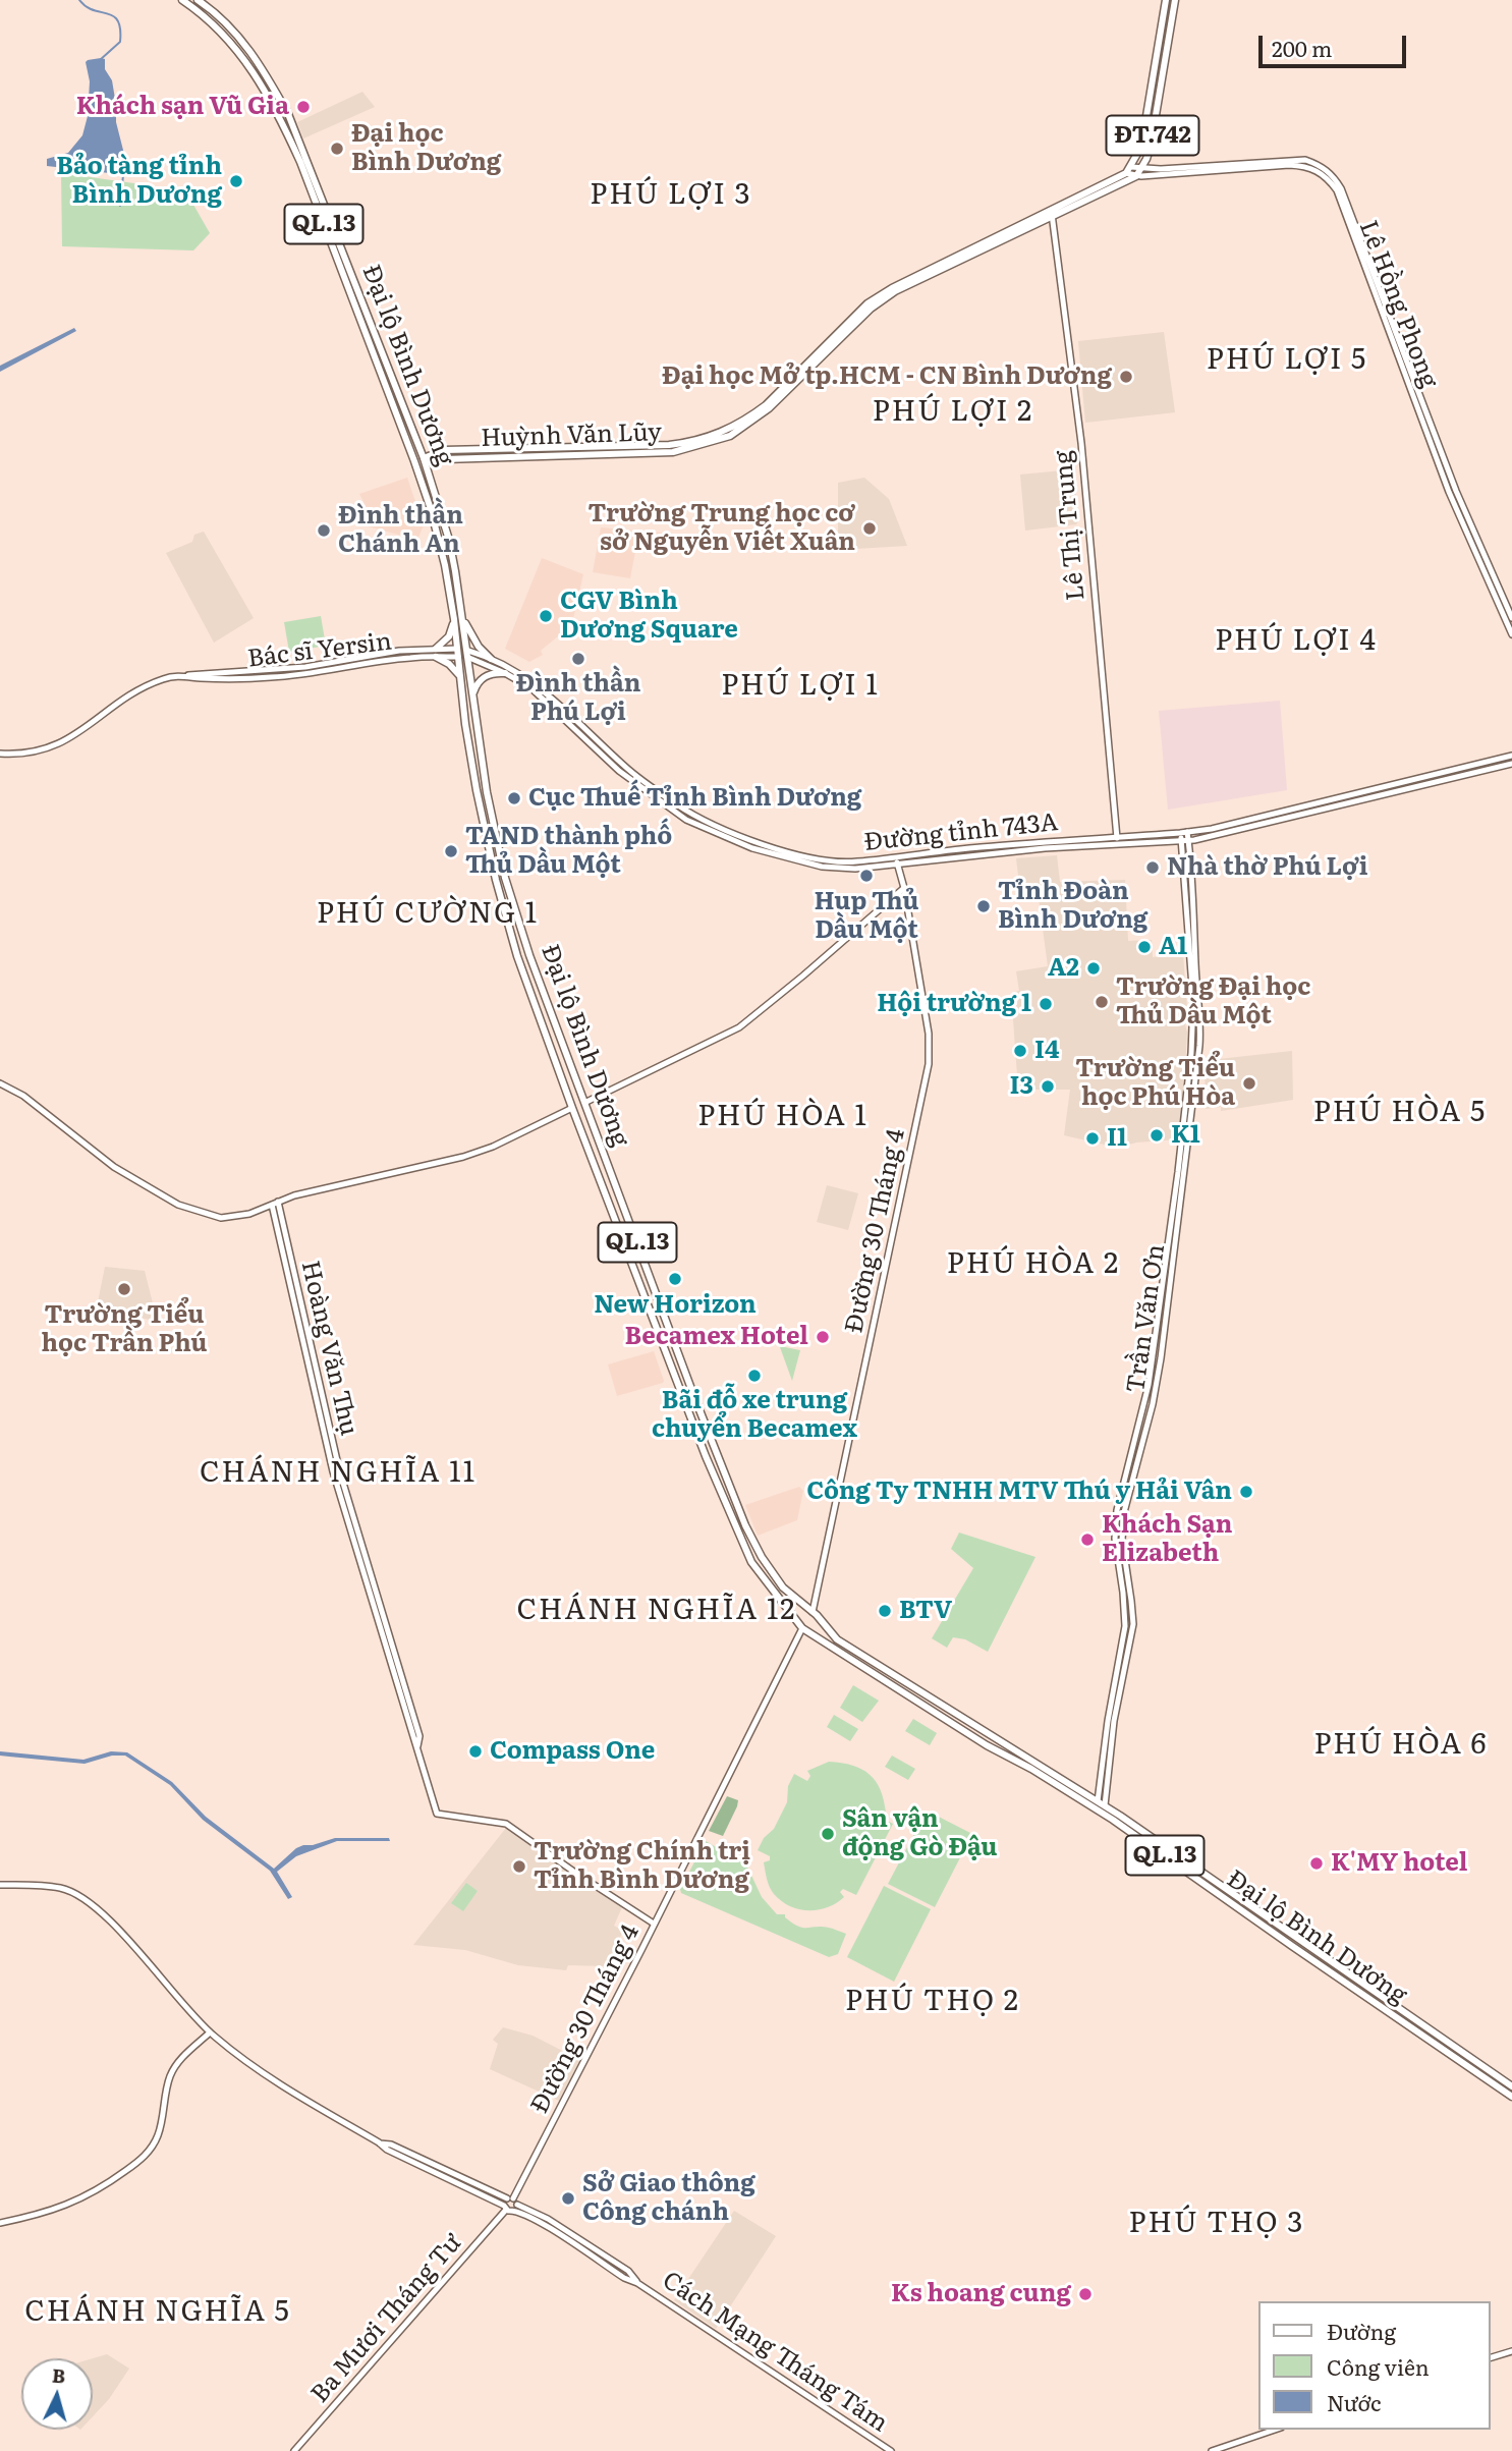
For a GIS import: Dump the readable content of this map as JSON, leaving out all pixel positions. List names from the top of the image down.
{
  "streets": {
    "main road": [
      "ĐT.742",
      "QL.13",
      "Đại lộ Bình Dương",
      "Huỳnh Văn Lũy"
    ],
    "street": [
      "Lê Hồng Phong",
      "Lê Thị Trung",
      "Bác sĩ Yersin",
      "Đường tỉnh 743A",
      "Đường 30 Tháng 4",
      "Trần Văn Ơn",
      "Hoàng Văn Thụ",
      "Ba Mươi Tháng Tư",
      "Cách Mạng Tháng Tám"
    ]
  },
  "crossings": [
    ["ĐT.742", "Lê Hồng Phong"],
    ["ĐT.742", "Huỳnh Văn Lũy"],
    ["ĐT.742", "Lê Thị Trung"],
    ["QL.13", "Đại lộ Bình Dương"],
    ["QL.13", "Đường 30 Tháng 4"],
    ["Lê Hồng Phong", "Huỳnh Văn Lũy"],
    ["Đại lộ Bình Dương", "Huỳnh Văn Lũy"],
    ["Đại lộ Bình Dương", "Bác sĩ Yersin"],
    ["Đại lộ Bình Dương", "Đường tỉnh 743A"],
    ["Đại lộ Bình Dương", "Đường 30 Tháng 4"],
    ["Đại lộ Bình Dương", "Trần Văn Ơn"],
    ["Huỳnh Văn Lũy", "Lê Thị Trung"],
    ["Lê Thị Trung", "Đường tỉnh 743A"],
    ["Đường tỉnh 743A", "Đường 30 Tháng 4"],
    ["Đường tỉnh 743A", "Trần Văn Ơn"],
    ["Đường 30 Tháng 4", "Hoàng Văn Thụ"],
    ["Đường 30 Tháng 4", "Ba Mươi Tháng Tư"]
  ],
  "districts": [
    "PHÚ LỢI 3",
    "PHÚ LỢI 5",
    "PHÚ LỢI 2",
    "PHÚ LỢI 4",
    "PHÚ LỢI 1",
    "PHÚ CƯỜNG 1",
    "PHÚ HÒA 5",
    "PHÚ HÒA 1",
    "PHÚ HÒA 2",
    "CHÁNH NGHĨA 11",
    "CHÁNH NGHĨA 12",
    "PHÚ HÒA 6",
    "PHÚ THỌ 2",
    "PHÚ THỌ 3",
    "CHÁNH NGHĨA 5"
  ],
  "places": [
    "Khách sạn Vũ Gia",
    "Đại học Bình Dương",
    "Bảo tàng tỉnh Bình Dương",
    "Đại học Mở tp.HCM - CN Bình Dương",
    "Trường Trung học cơ sở Nguyễn Viết Xuân",
    "Đình thần Chánh An",
    "CGV Bình Dương Square",
    "Đình thần Phú Lợi",
    "Cục Thuế Tỉnh Bình Dương",
    "TAND thành phố Thủ Dầu Một",
    "Nhà thờ Phú Lợi",
    "Hup Thủ Dầu Một",
    "Tỉnh Đoàn Bình Dương",
    "A1",
    "A2",
    "Trường Đại học Thủ Dầu Một",
    "Hội trường 1",
    "I4",
    "Trường Tiểu học Phú Hòa",
    "I3",
    "K1",
    "I1",
    "New Horizon",
    "Trường Tiểu học Trần Phú",
    "Becamex Hotel",
    "Bãi đỗ xe trung chuyển Becamex",
    "Công Ty TNHH MTV Thú y Hải Vân",
    "Khách Sạn Elizabeth",
    "BTV",
    "Compass One",
    "Sân vận động Gò Đậu",
    "K'MY hotel",
    "Trường Chính trị Tỉnh Bình Dương",
    "Sở Giao thông Công chánh",
    "Ks hoang cung"
  ],
  "legend": ["Đường", "Công viên", "Nước"],
  "scale_bar": "200 m",
  "north": "top"
}
